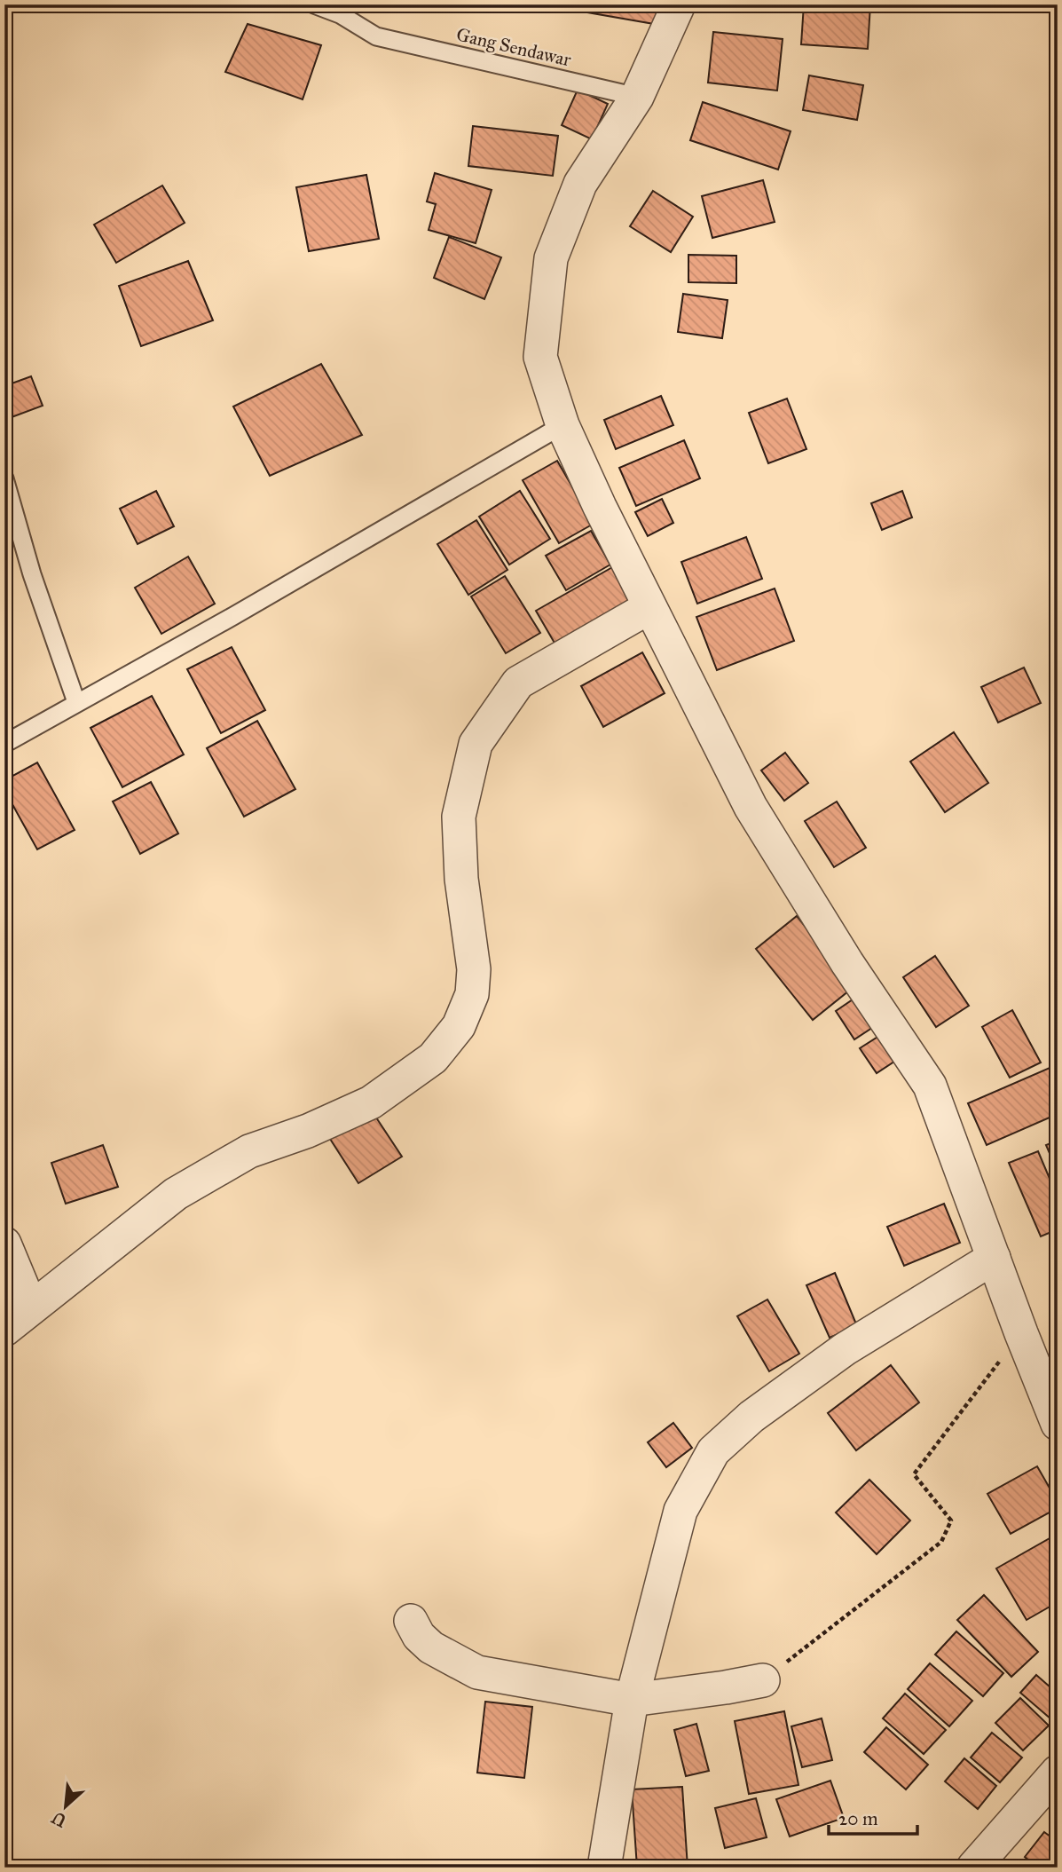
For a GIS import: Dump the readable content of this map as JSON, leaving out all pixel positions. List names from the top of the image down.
{
  "streets": {
    "lane": ["Gang Sendawar"]
  },
  "scale_bar": "20 m",
  "north": "bottom left"
}
